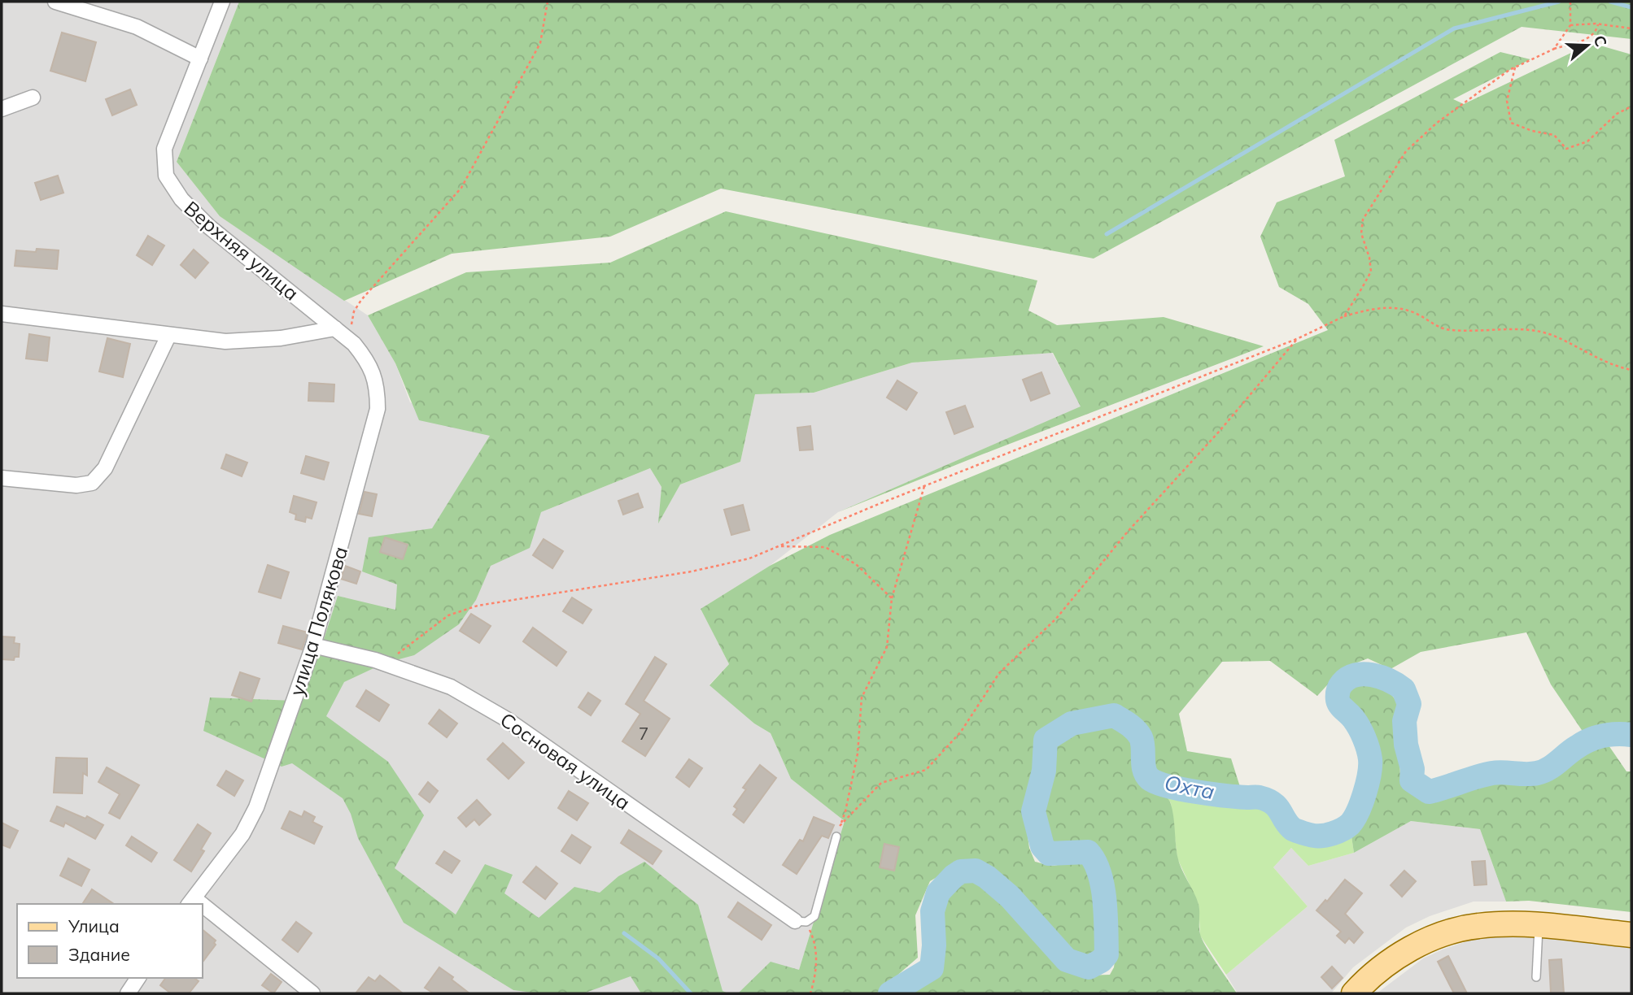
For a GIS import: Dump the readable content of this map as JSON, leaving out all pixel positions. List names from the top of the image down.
{
  "streets": {
    "street": ["Верхняя улица", "улица Полякова", "Сосновая улица"]
  },
  "crossings": [
    ["Верхняя улица", "улица Полякова"],
    ["улица Полякова", "Сосновая улица"]
  ],
  "water": ["Охта"],
  "house_numbers": ["7"],
  "legend": ["Улица", "Здание"],
  "north": "right"
}
